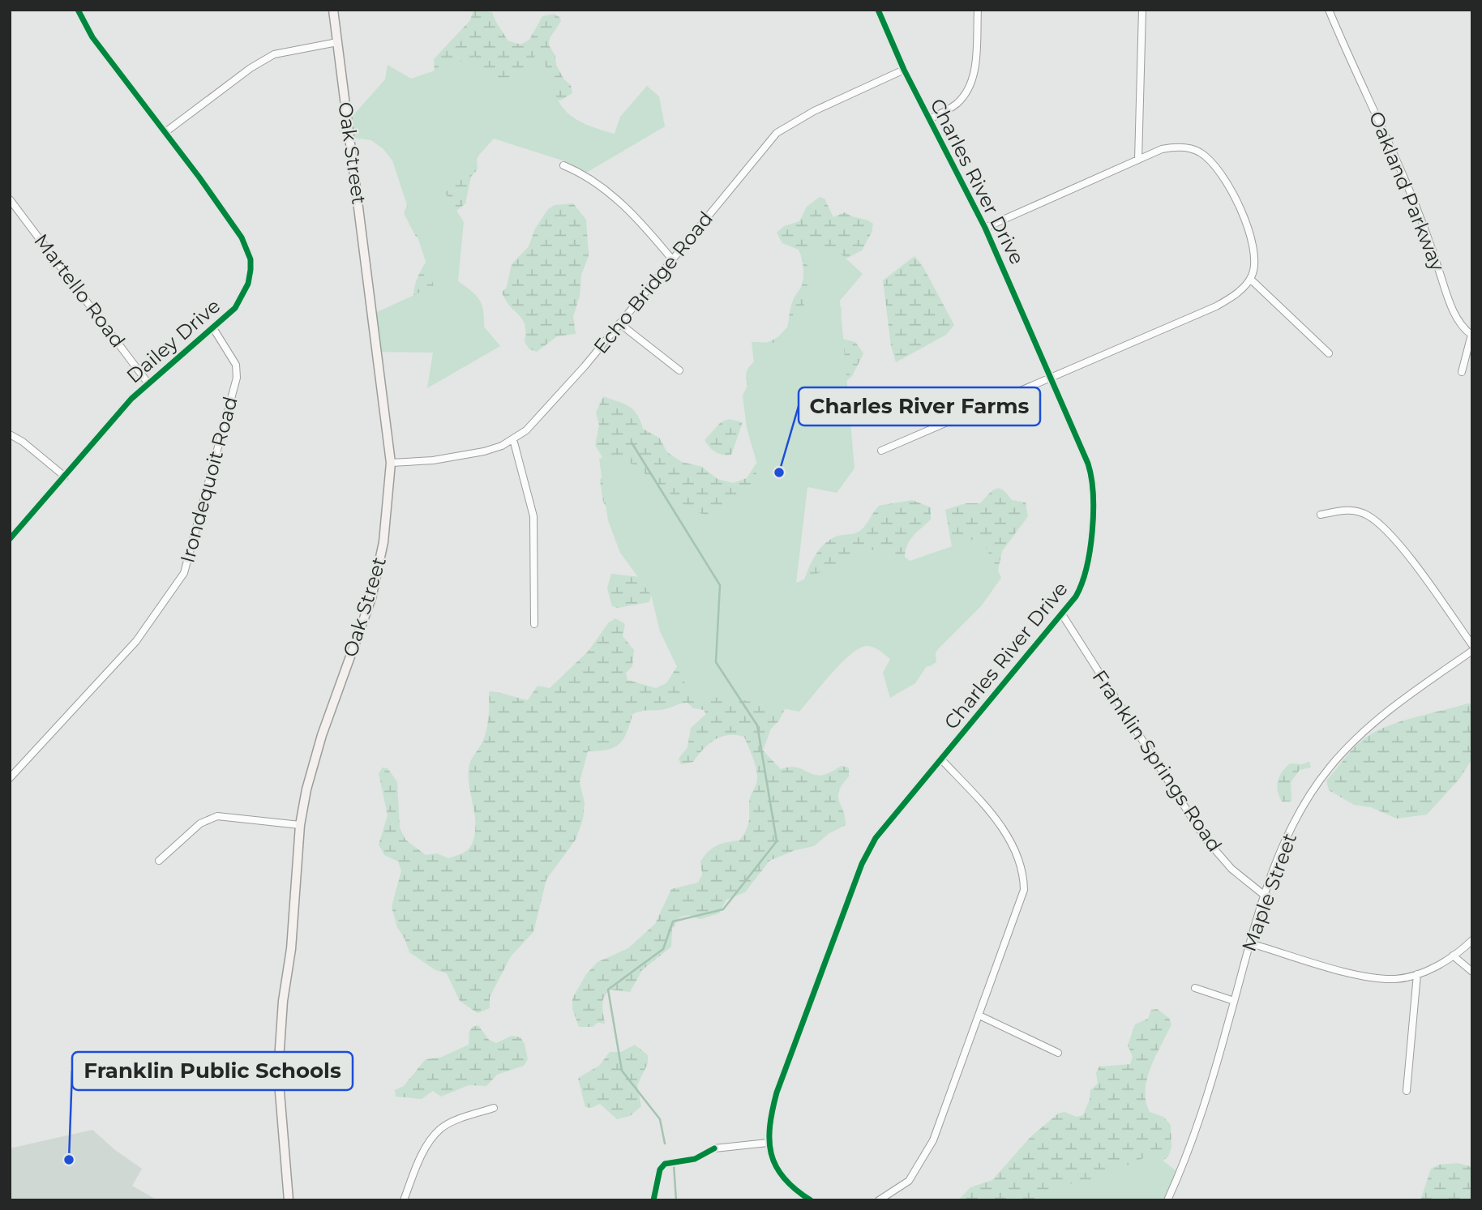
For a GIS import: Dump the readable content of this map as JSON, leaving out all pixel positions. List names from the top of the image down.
{
  "streets": {
    "main road": ["Oak Street"],
    "street": [
      "Charles River Drive",
      "Oakland Parkway",
      "Echo Bridge Road",
      "Martello Road",
      "Dailey Drive",
      "Irondequoit Road",
      "Franklin Springs Road",
      "Maple Street"
    ]
  },
  "crossings": [
    ["Oak Street", "Echo Bridge Road"],
    ["Charles River Drive", "Echo Bridge Road"],
    ["Charles River Drive", "Franklin Springs Road"],
    ["Martello Road", "Dailey Drive"],
    ["Dailey Drive", "Irondequoit Road"],
    ["Franklin Springs Road", "Maple Street"]
  ],
  "places": ["Charles River Farms", "Franklin Public Schools"]
}
